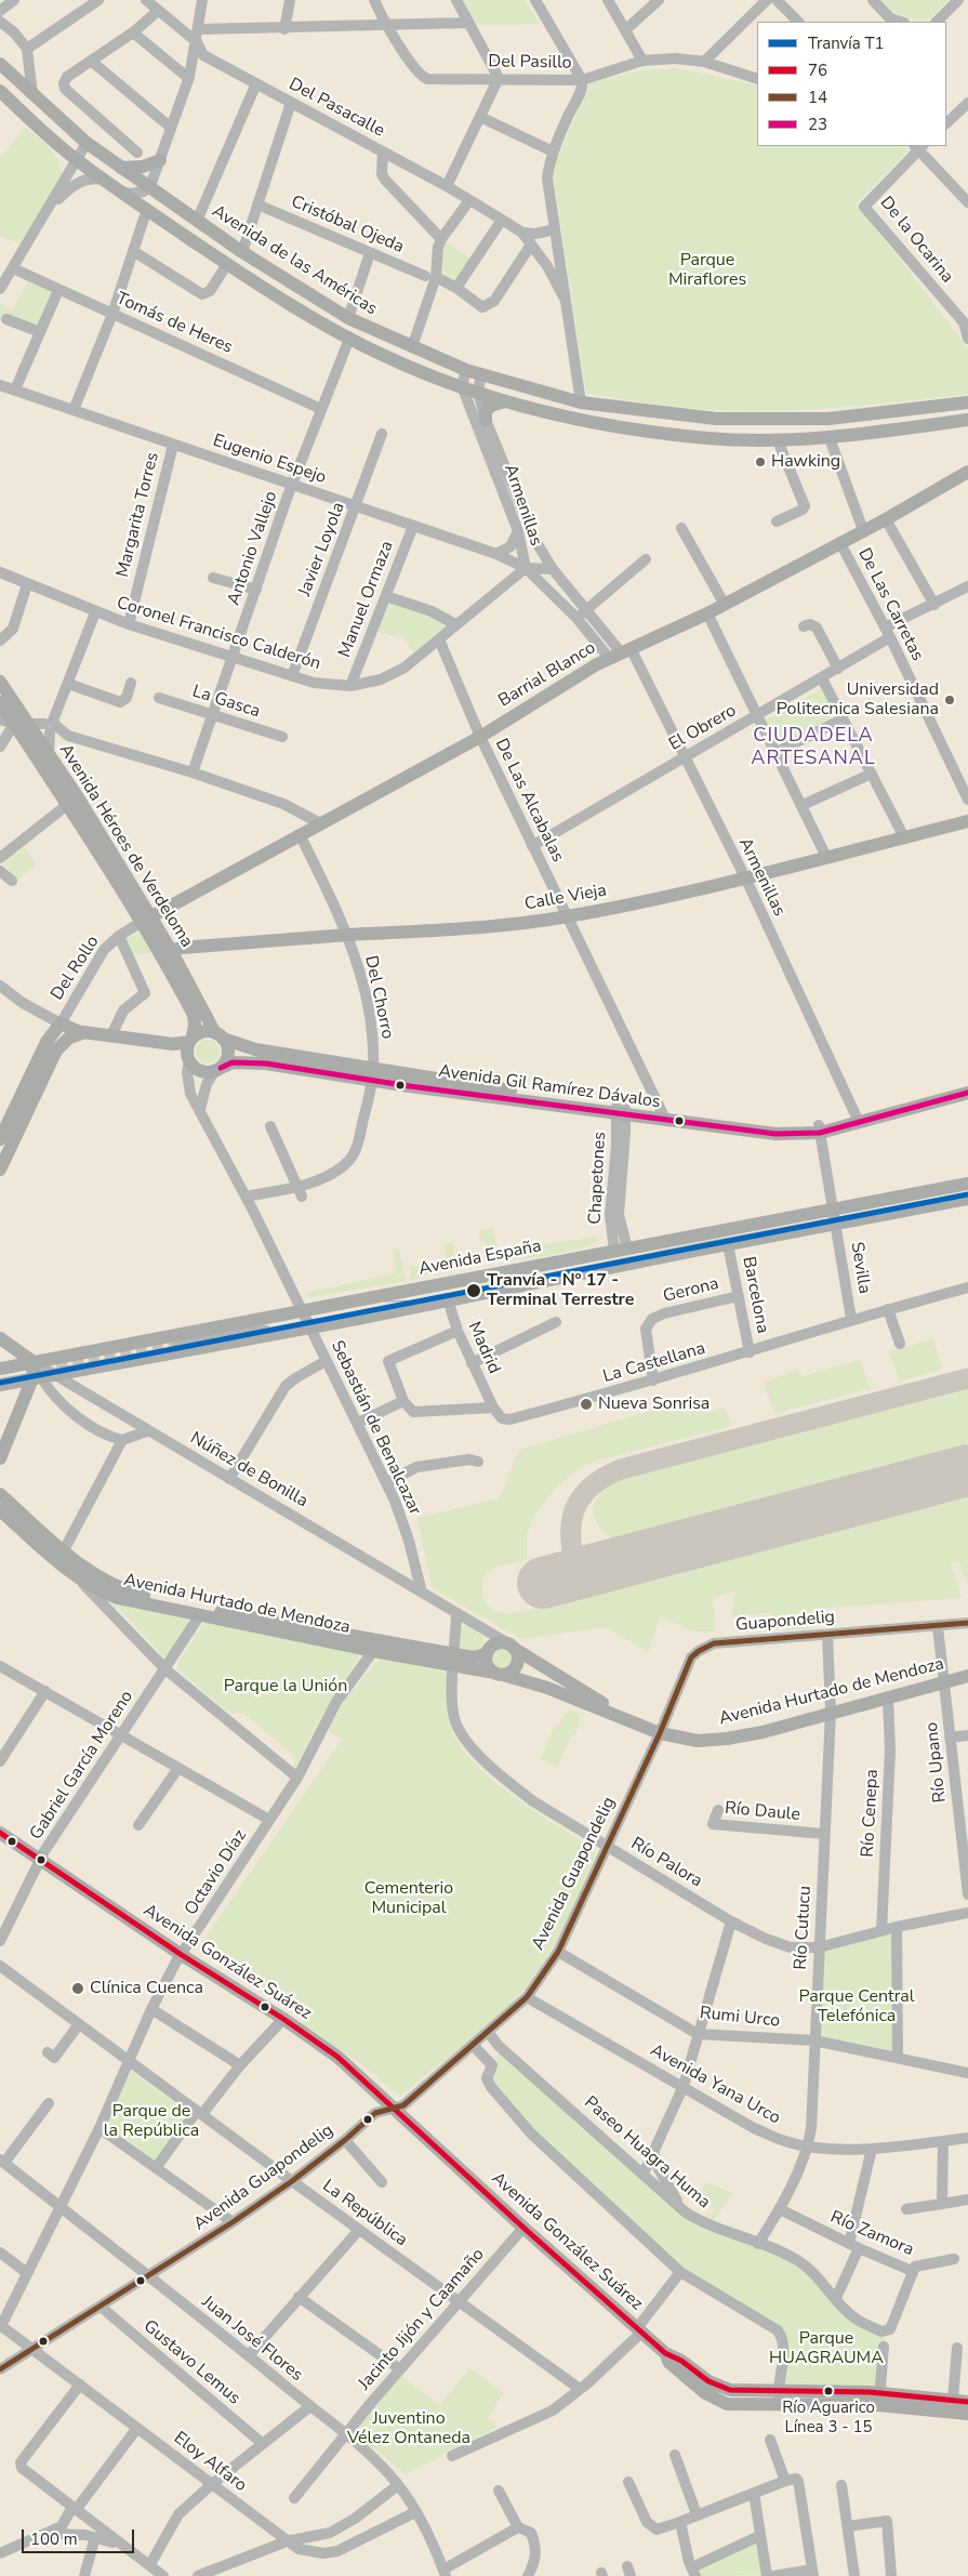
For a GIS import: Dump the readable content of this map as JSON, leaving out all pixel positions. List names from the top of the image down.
{
  "streets": {
    "main road": [
      "Avenida de las Américas",
      "Barrial Blanco",
      "Avenida Héroes de Verdeloma",
      "Calle Vieja",
      "Avenida Gil Ramírez Dávalos",
      "Avenida España",
      "Núñez de Bonilla",
      "Avenida Hurtado de Mendoza",
      "Avenida González Suárez"
    ],
    "street": [
      "Del Pasillo",
      "Del Pasacalle",
      "Cristóbal Ojeda",
      "De la Ocarina",
      "Tomás de Heres",
      "Eugenio Espejo",
      "Armenillas",
      "Margarita Torres",
      "Antonio Vallejo",
      "Javier Loyola",
      "Manuel Ormaza",
      "De Las Carretas",
      "Coronel Francisco Calderón",
      "La Gasca",
      "El Obrero",
      "De Las Alcabalas",
      "Del Rollo",
      "Del Chorro",
      "Chapetones",
      "Sevilla",
      "Gerona",
      "Barcelona",
      "Madrid",
      "La Castellana",
      "Sebastián de Benalcazar",
      "Guapondelig",
      "Río Upano",
      "Gabriel García Moreno",
      "Río Daule",
      "Río Cenepa",
      "Río Palora",
      "Octavio Díaz",
      "Avenida Guapondelig",
      "Río Cutucu",
      "Rumi Urco",
      "Avenida Yana Urco",
      "Paseo Huagra Huma",
      "La República",
      "Río Zamora",
      "Jacinto Jijón y Caamaño",
      "Juan José Flores",
      "Gustavo Lemus",
      "Eloy Alfaro"
    ]
  },
  "crossings": [
    ["Del Pasillo", "Del Pasacalle"],
    ["Del Pasacalle", "Cristóbal Ojeda"],
    ["Del Pasacalle", "Avenida de las Américas"],
    ["Avenida de las Américas", "Armenillas"],
    ["Avenida de las Américas", "Antonio Vallejo"],
    ["Tomás de Heres", "Antonio Vallejo"],
    ["Eugenio Espejo", "Armenillas"],
    ["Eugenio Espejo", "Margarita Torres"],
    ["Eugenio Espejo", "Antonio Vallejo"],
    ["Eugenio Espejo", "Javier Loyola"],
    ["Eugenio Espejo", "Manuel Ormaza"],
    ["Eugenio Espejo", "Coronel Francisco Calderón"],
    ["Armenillas", "Coronel Francisco Calderón"],
    ["Armenillas", "Barrial Blanco"],
    ["Armenillas", "El Obrero"],
    ["Armenillas", "Calle Vieja"],
    ["Armenillas", "Avenida Gil Ramírez Dávalos"],
    ["Margarita Torres", "Coronel Francisco Calderón"],
    ["Antonio Vallejo", "Coronel Francisco Calderón"],
    ["Antonio Vallejo", "La Gasca"],
    ["Javier Loyola", "Coronel Francisco Calderón"],
    ["Manuel Ormaza", "Coronel Francisco Calderón"],
    ["De Las Carretas", "Barrial Blanco"],
    ["De Las Carretas", "El Obrero"],
    ["Coronel Francisco Calderón", "De Las Alcabalas"],
    ["Barrial Blanco", "De Las Alcabalas"],
    ["Barrial Blanco", "Avenida Héroes de Verdeloma"],
    ["Barrial Blanco", "Del Rollo"],
    ["Barrial Blanco", "Del Chorro"],
    ["El Obrero", "De Las Alcabalas"],
    ["De Las Alcabalas", "Calle Vieja"],
    ["De Las Alcabalas", "Avenida Gil Ramírez Dávalos"],
    ["Avenida Héroes de Verdeloma", "Calle Vieja"],
    ["Avenida Héroes de Verdeloma", "Del Rollo"],
    ["Avenida Héroes de Verdeloma", "Avenida Gil Ramírez Dávalos"],
    ["Avenida Héroes de Verdeloma", "Sebastián de Benalcazar"],
    ["Calle Vieja", "Del Chorro"],
    ["Del Rollo", "Avenida Gil Ramírez Dávalos"],
    ["Del Chorro", "Avenida Gil Ramírez Dávalos"],
    ["Del Chorro", "Sebastián de Benalcazar"],
    ["Avenida Gil Ramírez Dávalos", "Chapetones"],
    ["Avenida Gil Ramírez Dávalos", "Sevilla"],
    ["Avenida Gil Ramírez Dávalos", "Sebastián de Benalcazar"],
    ["Chapetones", "Avenida España"],
    ["Avenida España", "Sevilla"],
    ["Avenida España", "Barcelona"],
    ["Avenida España", "Madrid"],
    ["Avenida España", "Sebastián de Benalcazar"],
    ["Avenida España", "Núñez de Bonilla"],
    ["Sevilla", "La Castellana"],
    ["Gerona", "Barcelona"],
    ["Gerona", "La Castellana"],
    ["Barcelona", "La Castellana"],
    ["Madrid", "La Castellana"],
    ["Sebastián de Benalcazar", "Núñez de Bonilla"],
    ["Núñez de Bonilla", "Avenida Hurtado de Mendoza"],
    ["Núñez de Bonilla", "Río Palora"],
    ["Avenida Hurtado de Mendoza", "Guapondelig"],
    ["Avenida Hurtado de Mendoza", "Río Upano"],
    ["Avenida Hurtado de Mendoza", "Gabriel García Moreno"],
    ["Avenida Hurtado de Mendoza", "Río Cenepa"],
    ["Avenida Hurtado de Mendoza", "Río Palora"],
    ["Avenida Hurtado de Mendoza", "Octavio Díaz"],
    ["Avenida Hurtado de Mendoza", "Avenida Guapondelig"],
    ["Avenida Hurtado de Mendoza", "Río Cutucu"],
    ["Guapondelig", "Río Upano"],
    ["Guapondelig", "Avenida Guapondelig"],
    ["Guapondelig", "Río Cutucu"],
    ["Gabriel García Moreno", "Avenida González Suárez"],
    ["Río Daule", "Río Cutucu"],
    ["Río Cenepa", "Río Palora"],
    ["Río Palora", "Avenida Guapondelig"],
    ["Río Palora", "Río Cutucu"],
    ["Octavio Díaz", "Avenida González Suárez"],
    ["Octavio Díaz", "La República"],
    ["Octavio Díaz", "Juan José Flores"],
    ["Octavio Díaz", "Eloy Alfaro"],
    ["Avenida Guapondelig", "Avenida González Suárez"],
    ["Avenida Guapondelig", "Rumi Urco"],
    ["Avenida Guapondelig", "Avenida Yana Urco"],
    ["Avenida Guapondelig", "Paseo Huagra Huma"],
    ["Avenida Guapondelig", "La República"],
    ["Avenida Guapondelig", "Juan José Flores"],
    ["Avenida Guapondelig", "Gustavo Lemus"],
    ["Avenida Guapondelig", "Eloy Alfaro"],
    ["Río Cutucu", "Rumi Urco"],
    ["Río Cutucu", "Avenida Yana Urco"],
    ["Río Cutucu", "Paseo Huagra Huma"],
    ["Río Cutucu", "Río Zamora"],
    ["Avenida González Suárez", "Jacinto Jijón y Caamaño"],
    ["Paseo Huagra Huma", "Río Zamora"],
    ["La República", "Jacinto Jijón y Caamaño"],
    ["Jacinto Jijón y Caamaño", "Juan José Flores"],
    ["Juan José Flores", "Eloy Alfaro"]
  ],
  "districts": ["CIUDADELA ARTESANAL"],
  "parks": [
    "Parque Miraflores",
    "Parque la Unión",
    "Cementerio Municipal",
    "Parque Central Telefónica",
    "Parque de la República",
    "Parque HUAGRAUMA",
    "Juventino Vélez Ontaneda"
  ],
  "places": [
    "Hawking",
    "Universidad Politecnica Salesiana",
    "Tranvía - Nº 17 - Terminal Terrestre",
    "Nueva Sonrisa",
    "Clínica Cuenca",
    "Río Aguarico Línea 3 - 15"
  ],
  "lines": [
    "transit line 23",
    "tram line T1",
    "transit line 14",
    "transit line 76"
  ],
  "legend": [
    "Tranvía T1",
    "76",
    "14",
    "23"
  ],
  "scale_bar": "100 m"
}
